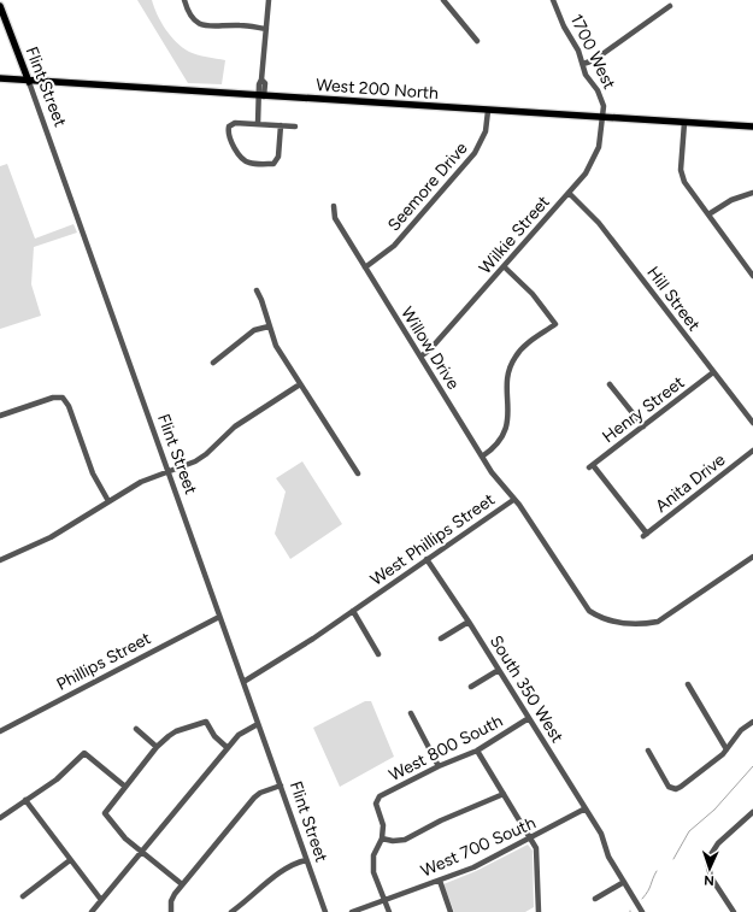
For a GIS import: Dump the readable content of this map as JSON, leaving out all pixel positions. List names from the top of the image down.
{
  "streets": {
    "main road": ["Flint Street", "West 200 North"],
    "street": [
      "1700 West",
      "Seemore Drive",
      "Wilkie Street",
      "Hill Street",
      "Willow Drive",
      "Henry Street",
      "Anita Drive",
      "West Phillips Street",
      "Phillips Street",
      "South 350 West",
      "West 800 South",
      "West 700 South"
    ]
  },
  "crossings": [
    ["1700 West", "West 200 North"],
    ["1700 West", "Wilkie Street"],
    ["Flint Street", "West 200 North"],
    ["Flint Street", "West Phillips Street"],
    ["Flint Street", "Phillips Street"],
    ["West 200 North", "Seemore Drive"],
    ["West 200 North", "Wilkie Street"],
    ["Seemore Drive", "Willow Drive"],
    ["Wilkie Street", "Hill Street"],
    ["Wilkie Street", "Willow Drive"],
    ["Hill Street", "Henry Street"],
    ["Willow Drive", "West Phillips Street"],
    ["Henry Street", "Anita Drive"],
    ["West Phillips Street", "South 350 West"],
    ["South 350 West", "West 800 South"],
    ["South 350 West", "West 700 South"]
  ],
  "north": "bottom"
}
